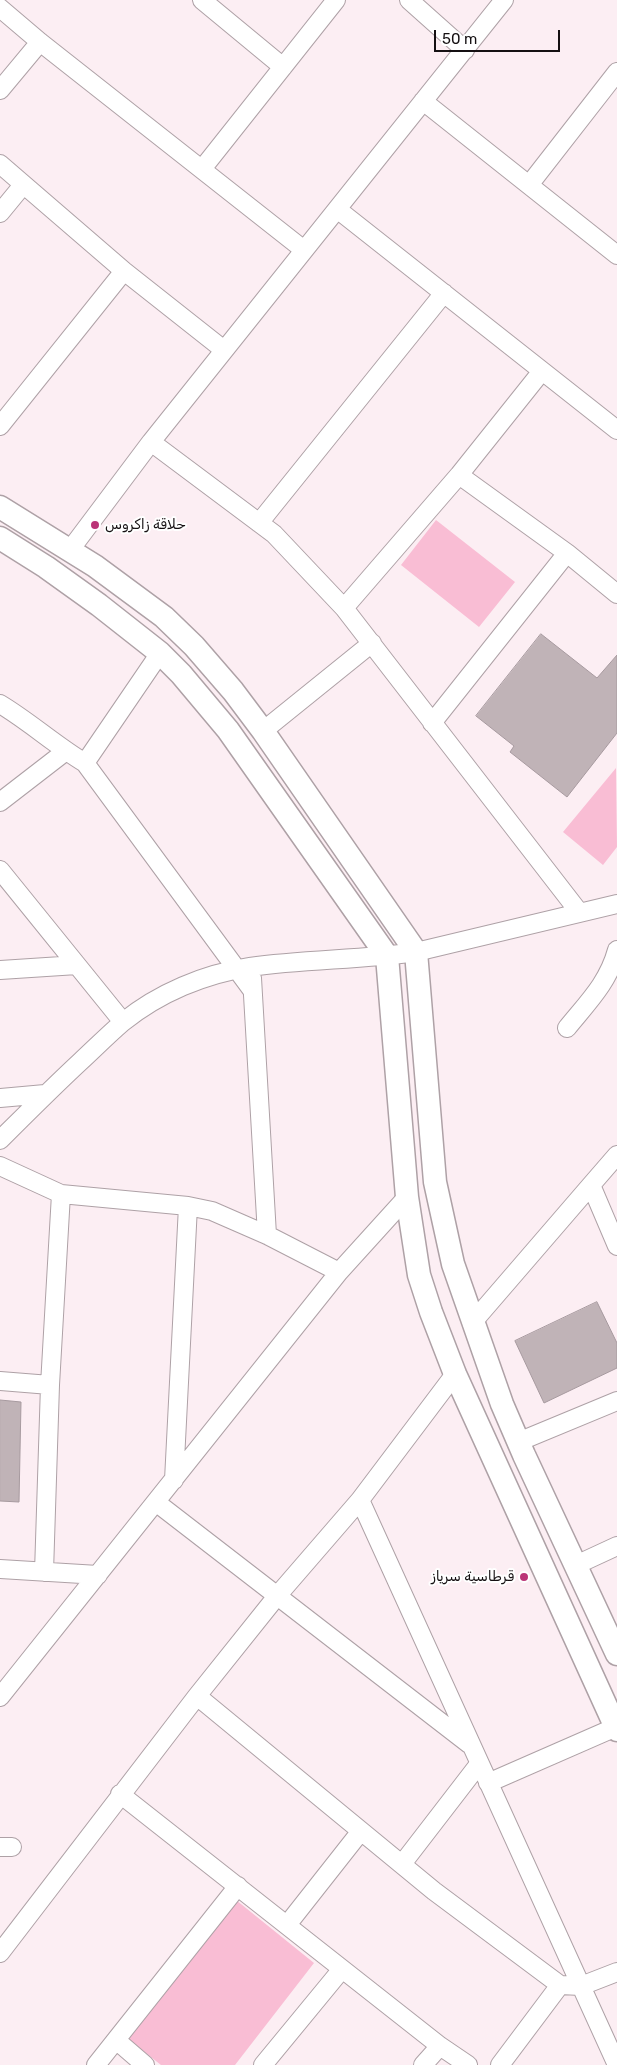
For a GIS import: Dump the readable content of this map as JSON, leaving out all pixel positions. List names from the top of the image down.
{
  "places": ["حلاقة زاکروس", "قرطاسية سرياز"],
  "scale_bar": "50 m"
}
